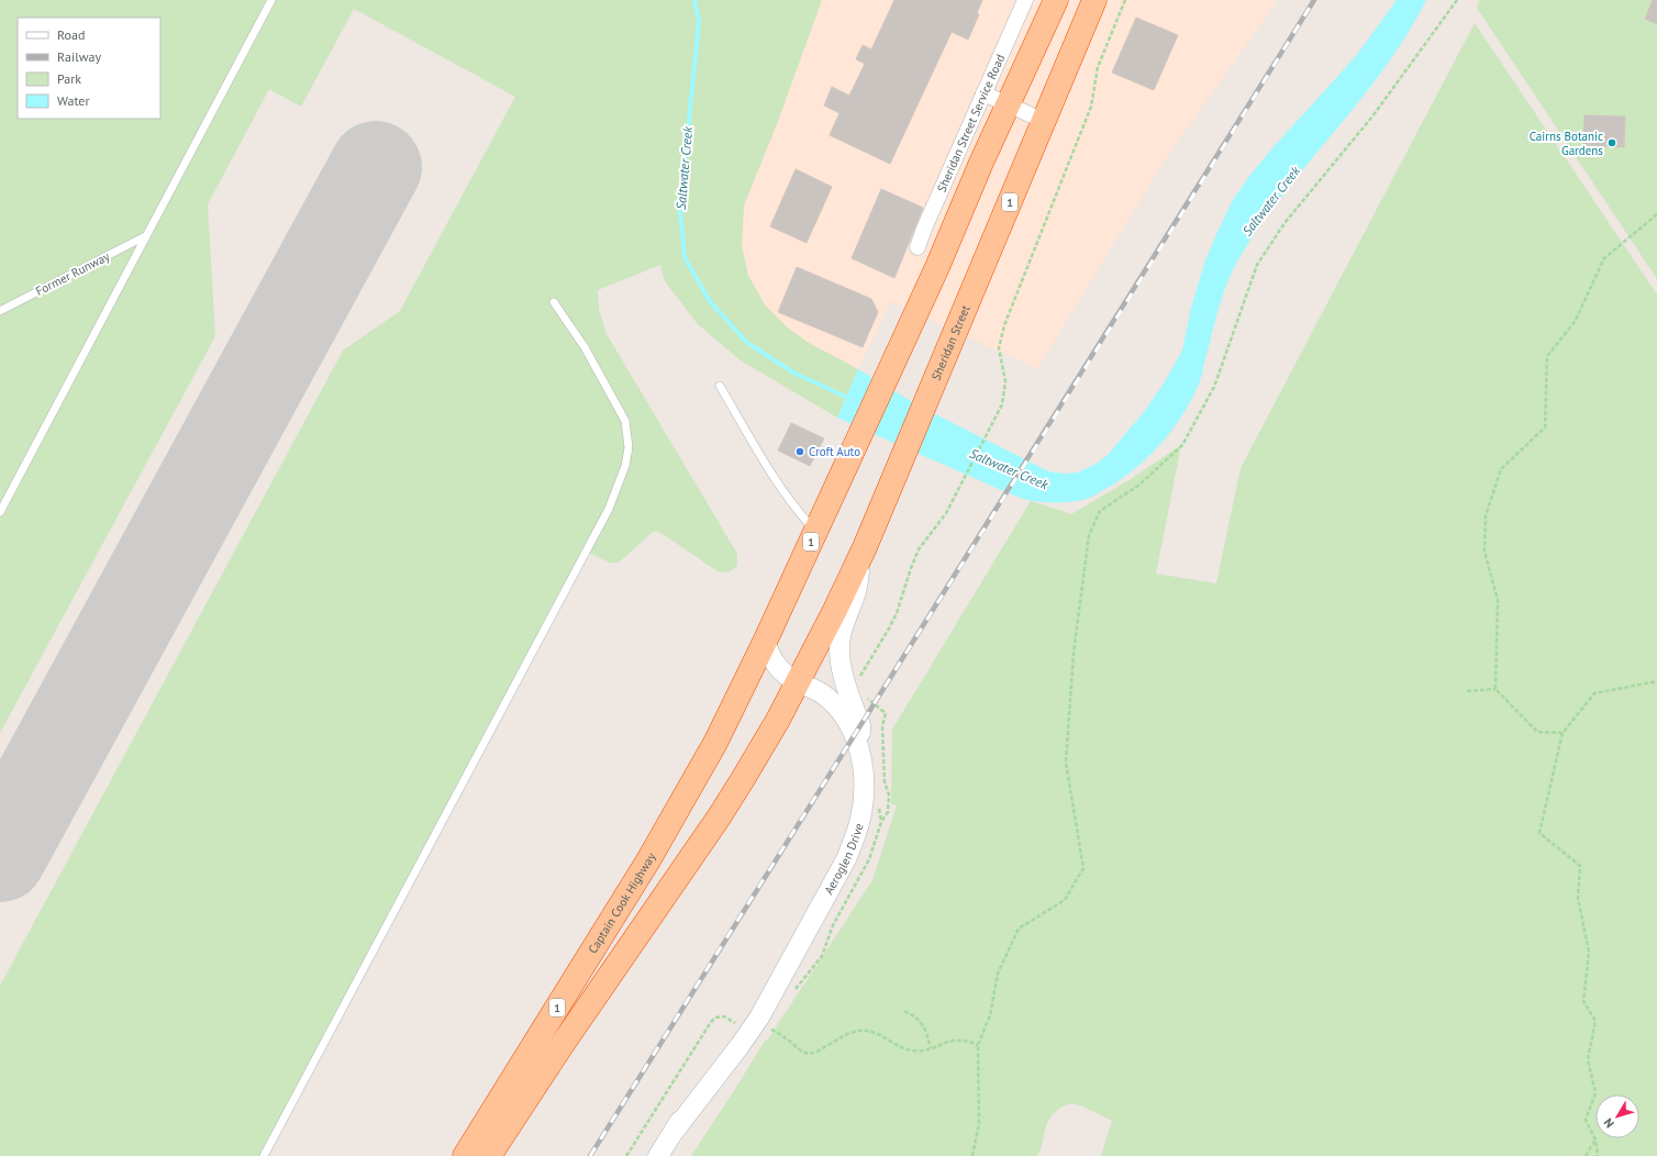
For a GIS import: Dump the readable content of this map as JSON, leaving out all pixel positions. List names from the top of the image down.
{
  "streets": {
    "highway": ["1", "Sheridan Street", "Captain Cook Highway"],
    "street": ["Sheridan Street Service Road", "Aeroglen Drive"],
    "lane": ["Former Runway"]
  },
  "crossings": [
    ["1", "Sheridan Street"],
    ["1", "Aeroglen Drive"],
    ["1", "Captain Cook Highway"],
    ["Sheridan Street", "Aeroglen Drive"],
    ["Aeroglen Drive", "Captain Cook Highway"]
  ],
  "water": ["Saltwater Creek"],
  "places": ["Cairns Botanic Gardens", "Croft Auto"],
  "legend": [
    "Road",
    "Railway",
    "Park",
    "Water"
  ],
  "north": "bottom left"
}
